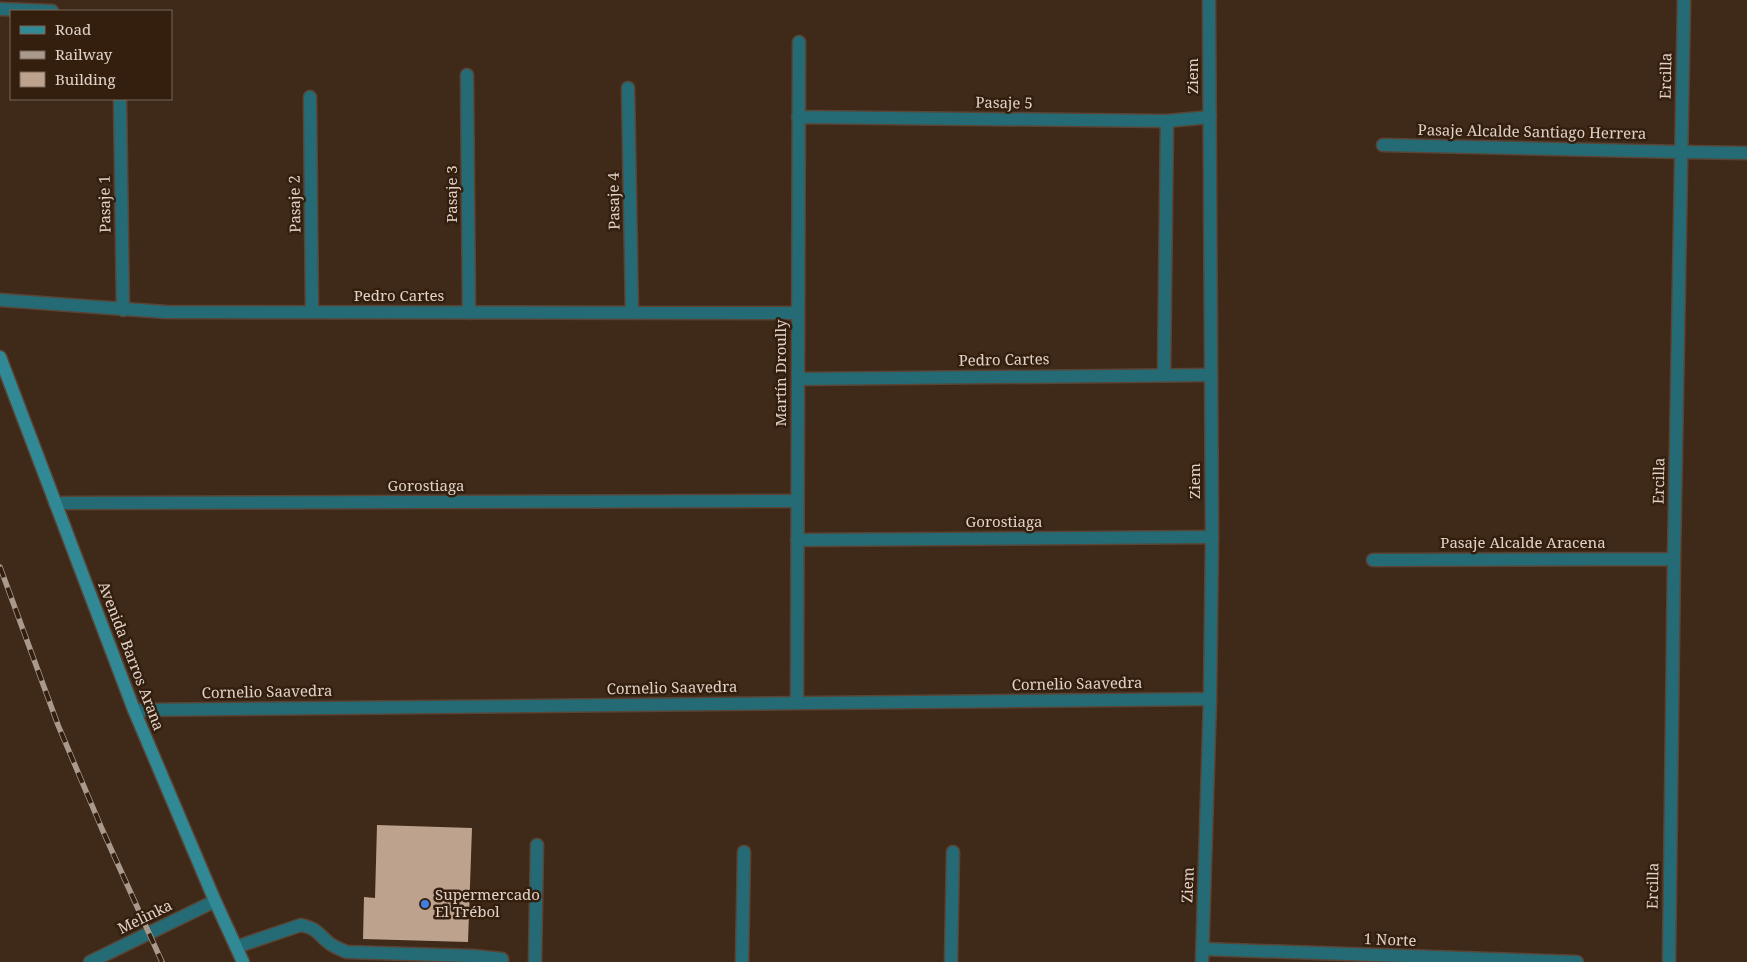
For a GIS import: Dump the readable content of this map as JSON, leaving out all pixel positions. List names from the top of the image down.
{
  "streets": {
    "main road": ["Avenida Barros Arana"],
    "street": [
      "Ziem",
      "Ercilla",
      "Pasaje 5",
      "Pasaje Alcalde Santiago Herrera",
      "Pasaje 3",
      "Pasaje 4",
      "Pasaje 1",
      "Pasaje 2",
      "Pedro Cartes",
      "Martín Droully",
      "Gorostiaga",
      "Pasaje Alcalde Aracena",
      "Cornelio Saavedra",
      "Melinka",
      "1 Norte"
    ]
  },
  "crossings": [
    ["Ziem", "Pasaje 5"],
    ["Ziem", "Pedro Cartes"],
    ["Ziem", "Gorostiaga"],
    ["Ziem", "Cornelio Saavedra"],
    ["Ziem", "1 Norte"],
    ["Ercilla", "Pasaje Alcalde Santiago Herrera"],
    ["Ercilla", "Pasaje Alcalde Aracena"],
    ["Pasaje 5", "Martín Droully"],
    ["Pasaje 3", "Pedro Cartes"],
    ["Pasaje 4", "Pedro Cartes"],
    ["Pasaje 1", "Pedro Cartes"],
    ["Pasaje 2", "Pedro Cartes"],
    ["Pedro Cartes", "Martín Droully"],
    ["Martín Droully", "Gorostiaga"],
    ["Martín Droully", "Cornelio Saavedra"],
    ["Gorostiaga", "Avenida Barros Arana"],
    ["Avenida Barros Arana", "Cornelio Saavedra"],
    ["Avenida Barros Arana", "Melinka"]
  ],
  "places": ["Supermercado El Trébol"],
  "legend": ["Road", "Railway", "Building"]
}
